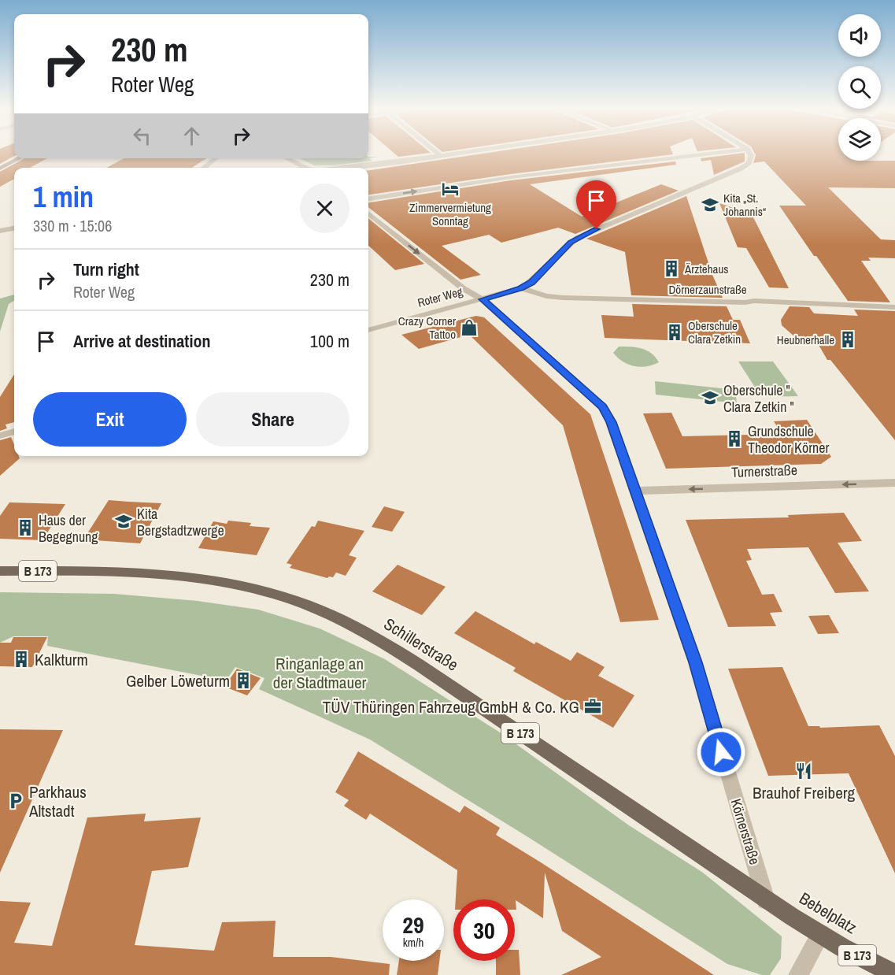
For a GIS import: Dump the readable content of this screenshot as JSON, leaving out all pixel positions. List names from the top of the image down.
{
  "streets": {
    "main road": ["B 173", "Schillerstraße", "Bebelplatz"],
    "street": [
      "Dörnerzaunstraße",
      "Roter Weg",
      "Turnerstraße",
      "Körnerstraße"
    ]
  },
  "crossings": [
    ["Dörnerzaunstraße", "Roter Weg"],
    ["Roter Weg", "Körnerstraße"],
    ["Turnerstraße", "Körnerstraße"],
    ["Schillerstraße", "Körnerstraße"],
    ["Schillerstraße", "Bebelplatz"],
    ["Körnerstraße", "Bebelplatz"]
  ],
  "one_way": ["Turnerstraße"],
  "parks": ["Ringanlage an der Stadtmauer"],
  "places": {
    "hotel": ["Zimmervermietung Sonntag"],
    "school or university": ["Kita „St. Johannis“", "Oberschule \" Clara Zetkin \"", "Kita Bergstadtzwerge"],
    "building": [
      "Ärztehaus",
      "Oberschule Clara Zetkin",
      "Heubnerhalle",
      "Grundschule Theodor Körner",
      "Haus der Begegnung",
      "Kalkturm",
      "Gelber Löweturm"
    ],
    "shop": ["Crazy Corner Tattoo"],
    "office": ["TÜV Thüringen Fahrzeug GmbH & Co. KG"],
    "restaurant": ["Brauhof Freiberg"],
    "parking": ["Parkhaus Altstadt"]
  },
  "page": {
    "turn": ["230 m", "Roter Weg"],
    "heading": ["1 min", "330 m · 15:06"],
    "list": [
      {
        "name": "Turn right",
        "note": "Roter Weg",
        "value": "230 m"
      },
      {
        "name": "Arrive at destination",
        "value": "100 m"
      }
    ],
    "buttons": ["Exit", "Share"],
    "speed": "29 km/h",
    "limit": "30"
  }
}
